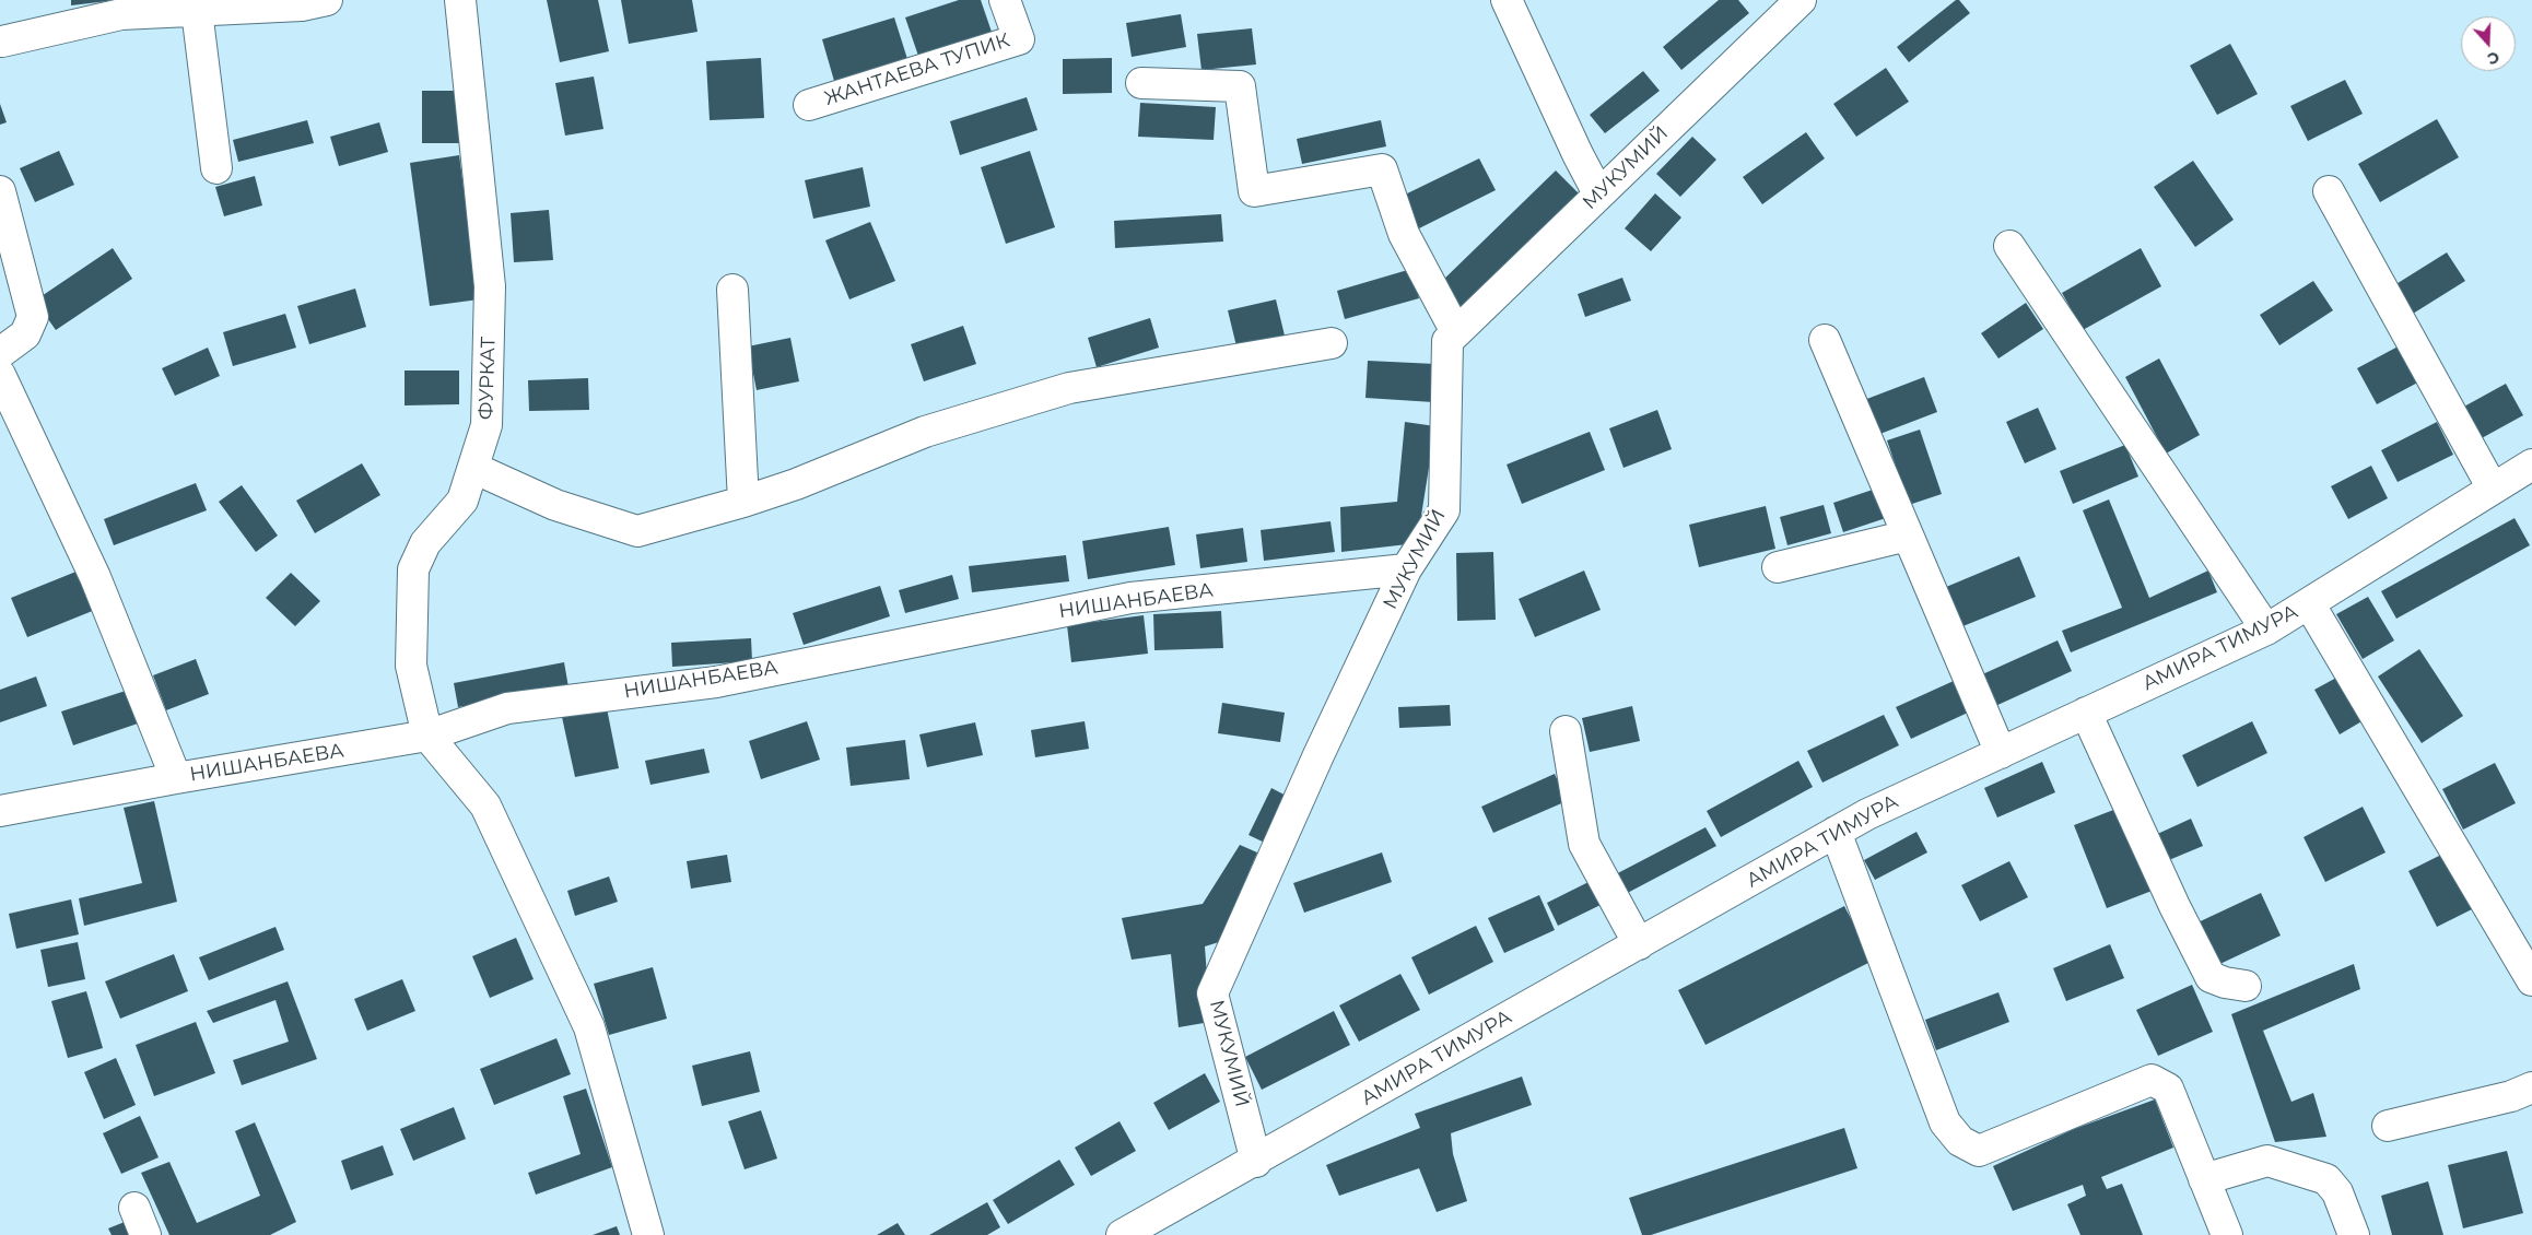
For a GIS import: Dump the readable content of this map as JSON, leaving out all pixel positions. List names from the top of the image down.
{
  "streets": {
    "street": [
      "ЖАНТАЕВА ТУПИК",
      "МУКУМИЙ",
      "ФУРКАТ",
      "НИШАНБАЕВА",
      "АМИРА ТИМУРА"
    ]
  },
  "crossings": [
    ["МУКУМИЙ", "НИШАНБАЕВА"],
    ["МУКУМИЙ", "АМИРА ТИМУРА"],
    ["ФУРКАТ", "НИШАНБАЕВА"]
  ],
  "north": "bottom"
}
